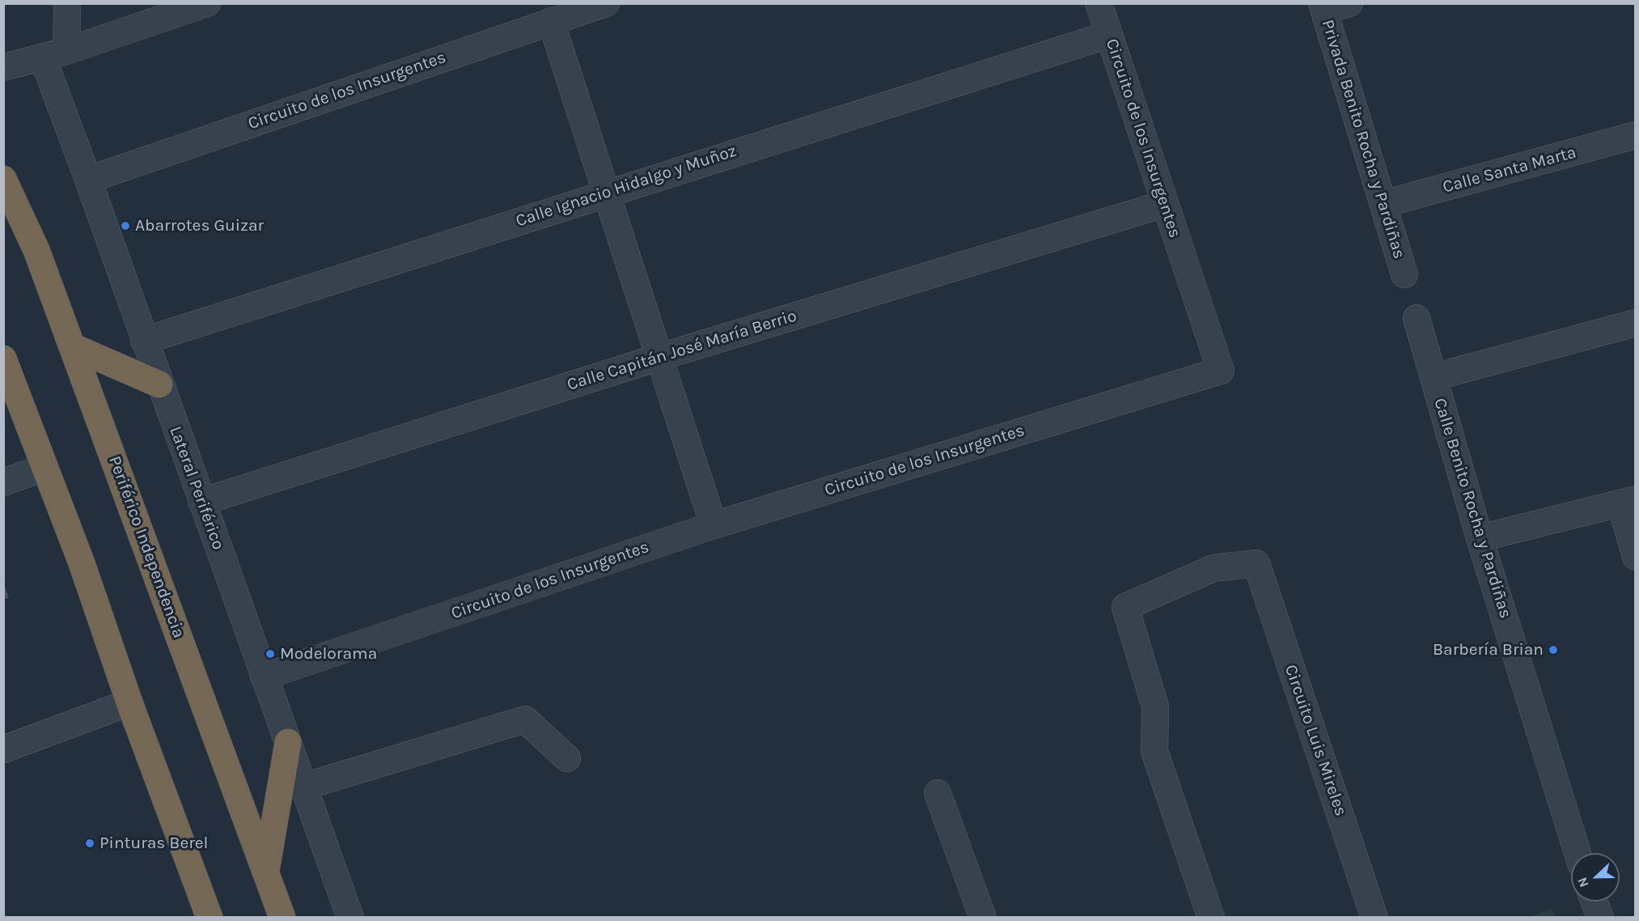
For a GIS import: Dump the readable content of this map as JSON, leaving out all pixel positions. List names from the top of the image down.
{
  "streets": {
    "highway": ["Periférico Independencia"],
    "street": [
      "Circuito de los Insurgentes",
      "Privada Benito Rocha y Pardiñas",
      "Calle Santa Marta",
      "Calle Ignacio Hidalgo y Muñoz",
      "Calle Capitán José María Berrio",
      "Lateral Periférico",
      "Calle Benito Rocha y Pardiñas",
      "Circuito Luis Mireles"
    ]
  },
  "crossings": [
    ["Circuito de los Insurgentes", "Calle Ignacio Hidalgo y Muñoz"],
    ["Circuito de los Insurgentes", "Calle Capitán José María Berrio"],
    ["Circuito de los Insurgentes", "Lateral Periférico"],
    ["Privada Benito Rocha y Pardiñas", "Calle Santa Marta"],
    ["Calle Ignacio Hidalgo y Muñoz", "Lateral Periférico"],
    ["Calle Capitán José María Berrio", "Lateral Periférico"]
  ],
  "places": [
    "Abarrotes Guizar",
    "Barbería Brian",
    "Modelorama",
    "Pinturas Berel"
  ],
  "north": "left"
}
